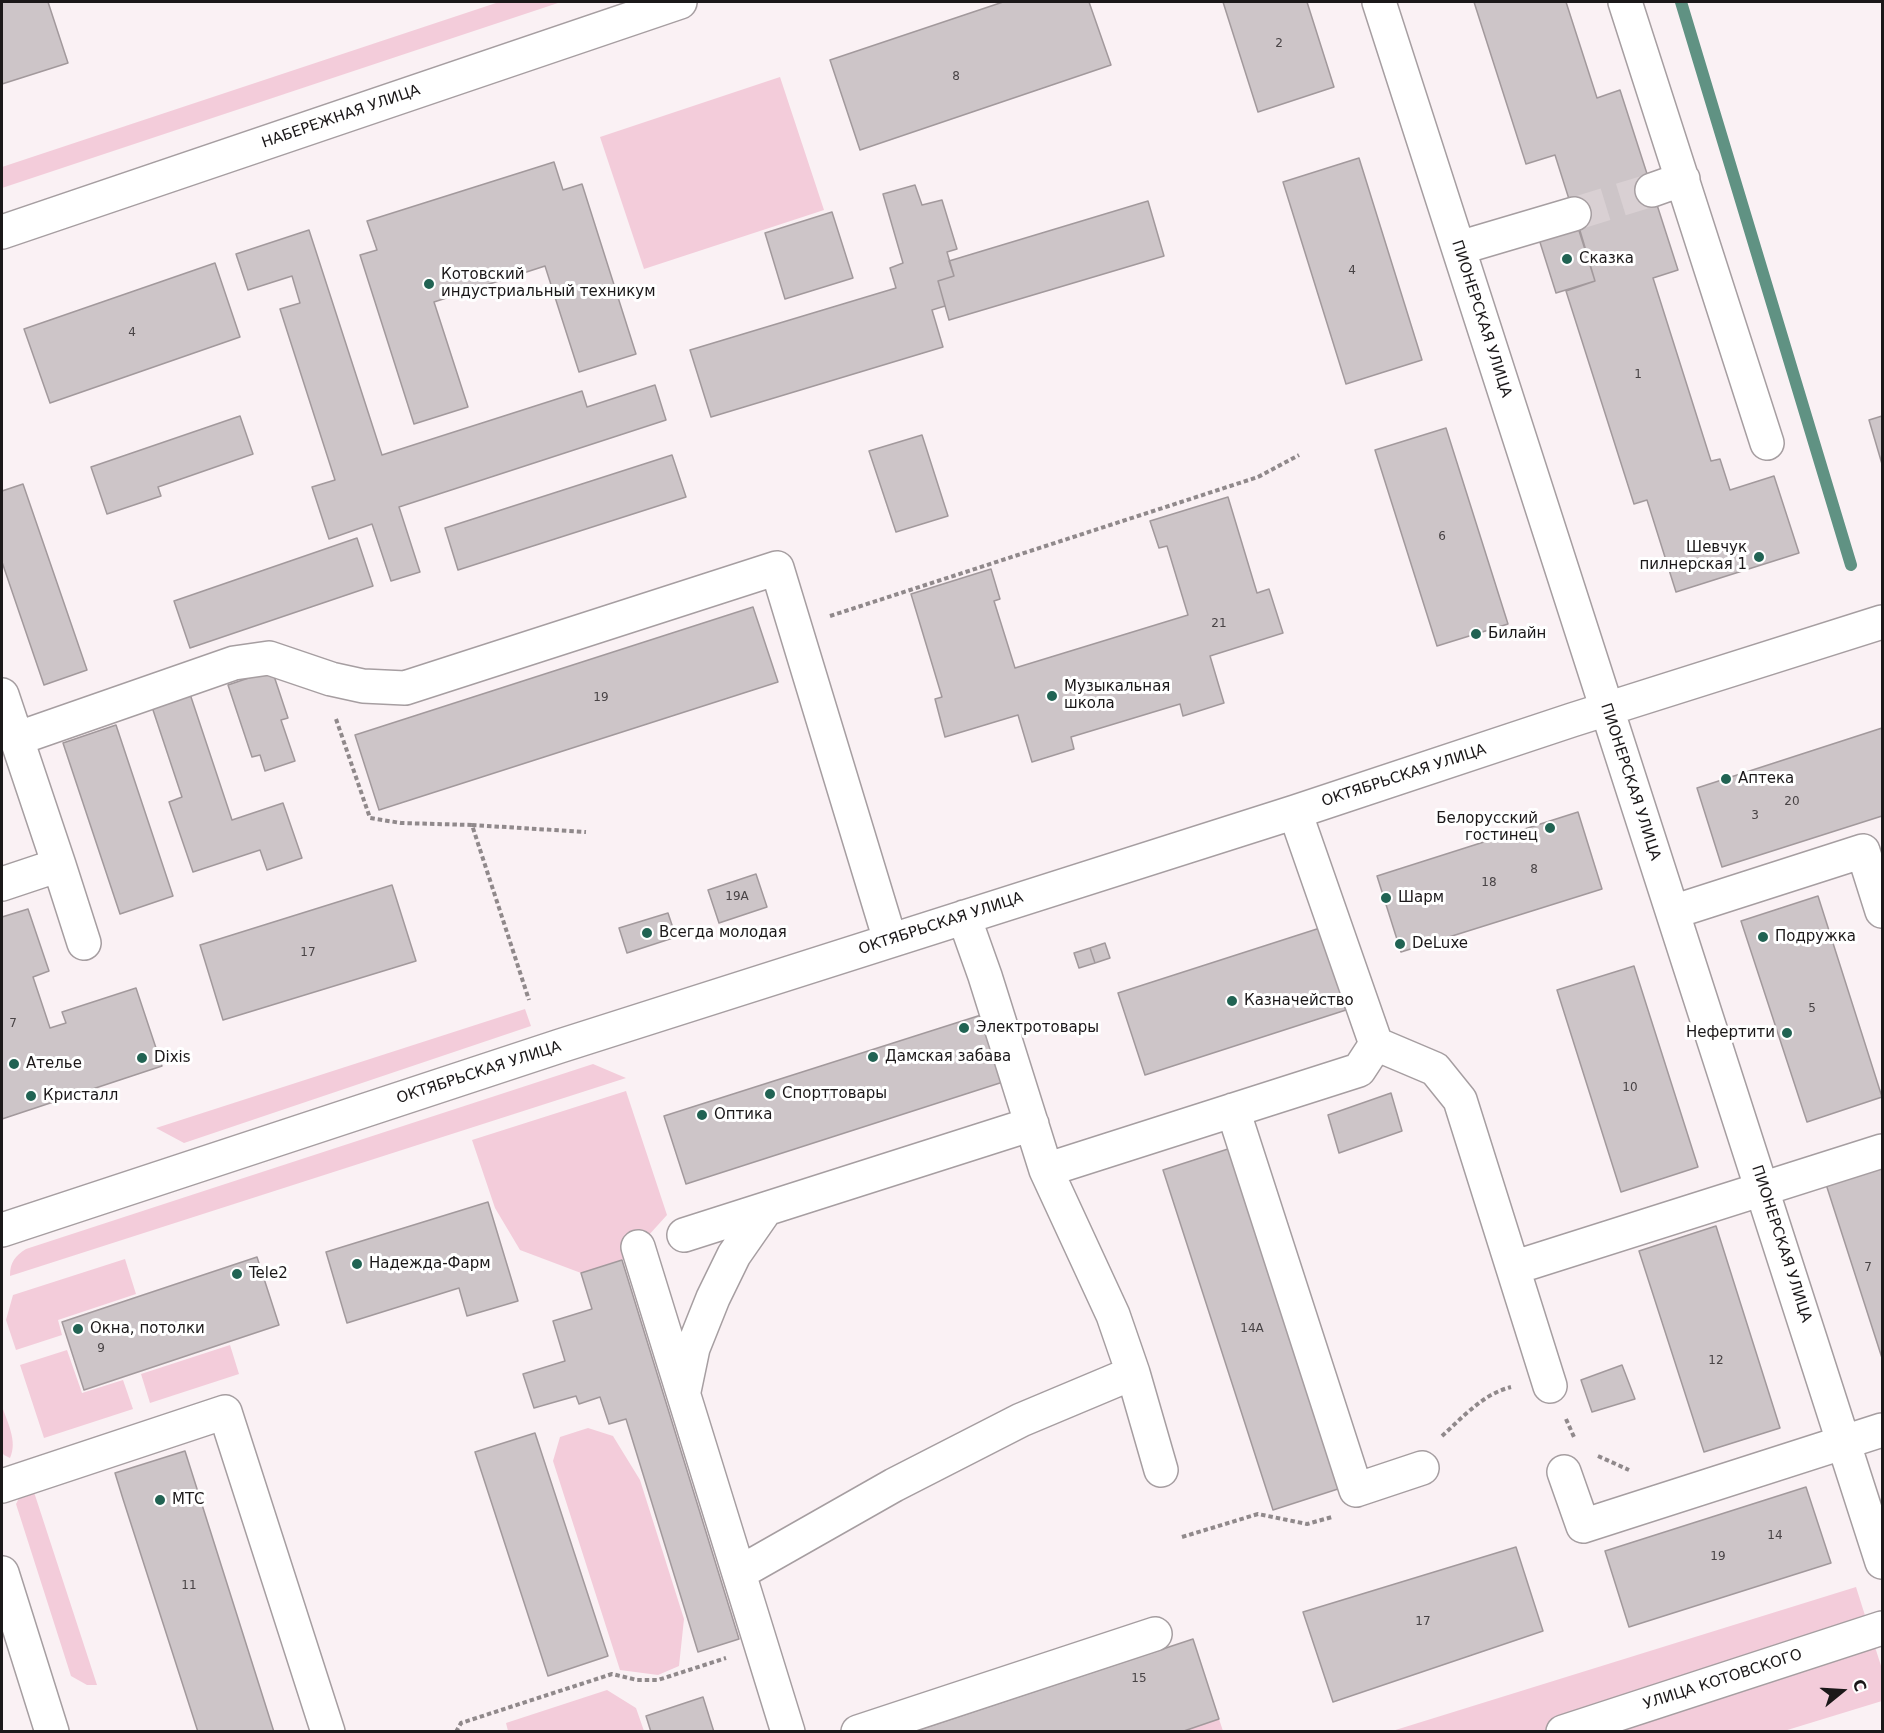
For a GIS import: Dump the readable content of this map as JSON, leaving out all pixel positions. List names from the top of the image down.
{
  "streets": {
    "street": [
      "НАБЕРЕЖНАЯ УЛИЦА",
      "ПИОНЕРСКАЯ УЛИЦА",
      "ОКТЯБРЬСКАЯ УЛИЦА",
      "УЛИЦА КОТОВСКОГО"
    ]
  },
  "crossings": [
    ["ПИОНЕРСКАЯ УЛИЦА", "ОКТЯБРЬСКАЯ УЛИЦА"]
  ],
  "places": [
    "Сказка",
    "Котовский индустриальный техникум",
    "Шевчук пилнерская 1",
    "Билайн",
    "Музыкальная школа",
    "Аптека",
    "Белорусский гостинец",
    "Шарм",
    "Всегда молодая",
    "Подружка",
    "DeLuxe",
    "Казначейство",
    "Электротовары",
    "Нефертити",
    "Дамская забава",
    "Dixis",
    "Ателье",
    "Спорттовары",
    "Кристалл",
    "Оптика",
    "Надежда-Фарм",
    "Tele2",
    "Окна, потолки",
    "МТС"
  ],
  "house_numbers": [
    "2",
    "8",
    "4",
    "4",
    "1",
    "6",
    "21",
    "19",
    "20",
    "3",
    "8",
    "18",
    "19А",
    "17",
    "5",
    "7",
    "10",
    "7",
    "14А",
    "9",
    "12",
    "14",
    "19",
    "11",
    "17",
    "15"
  ],
  "north": "right"
}
